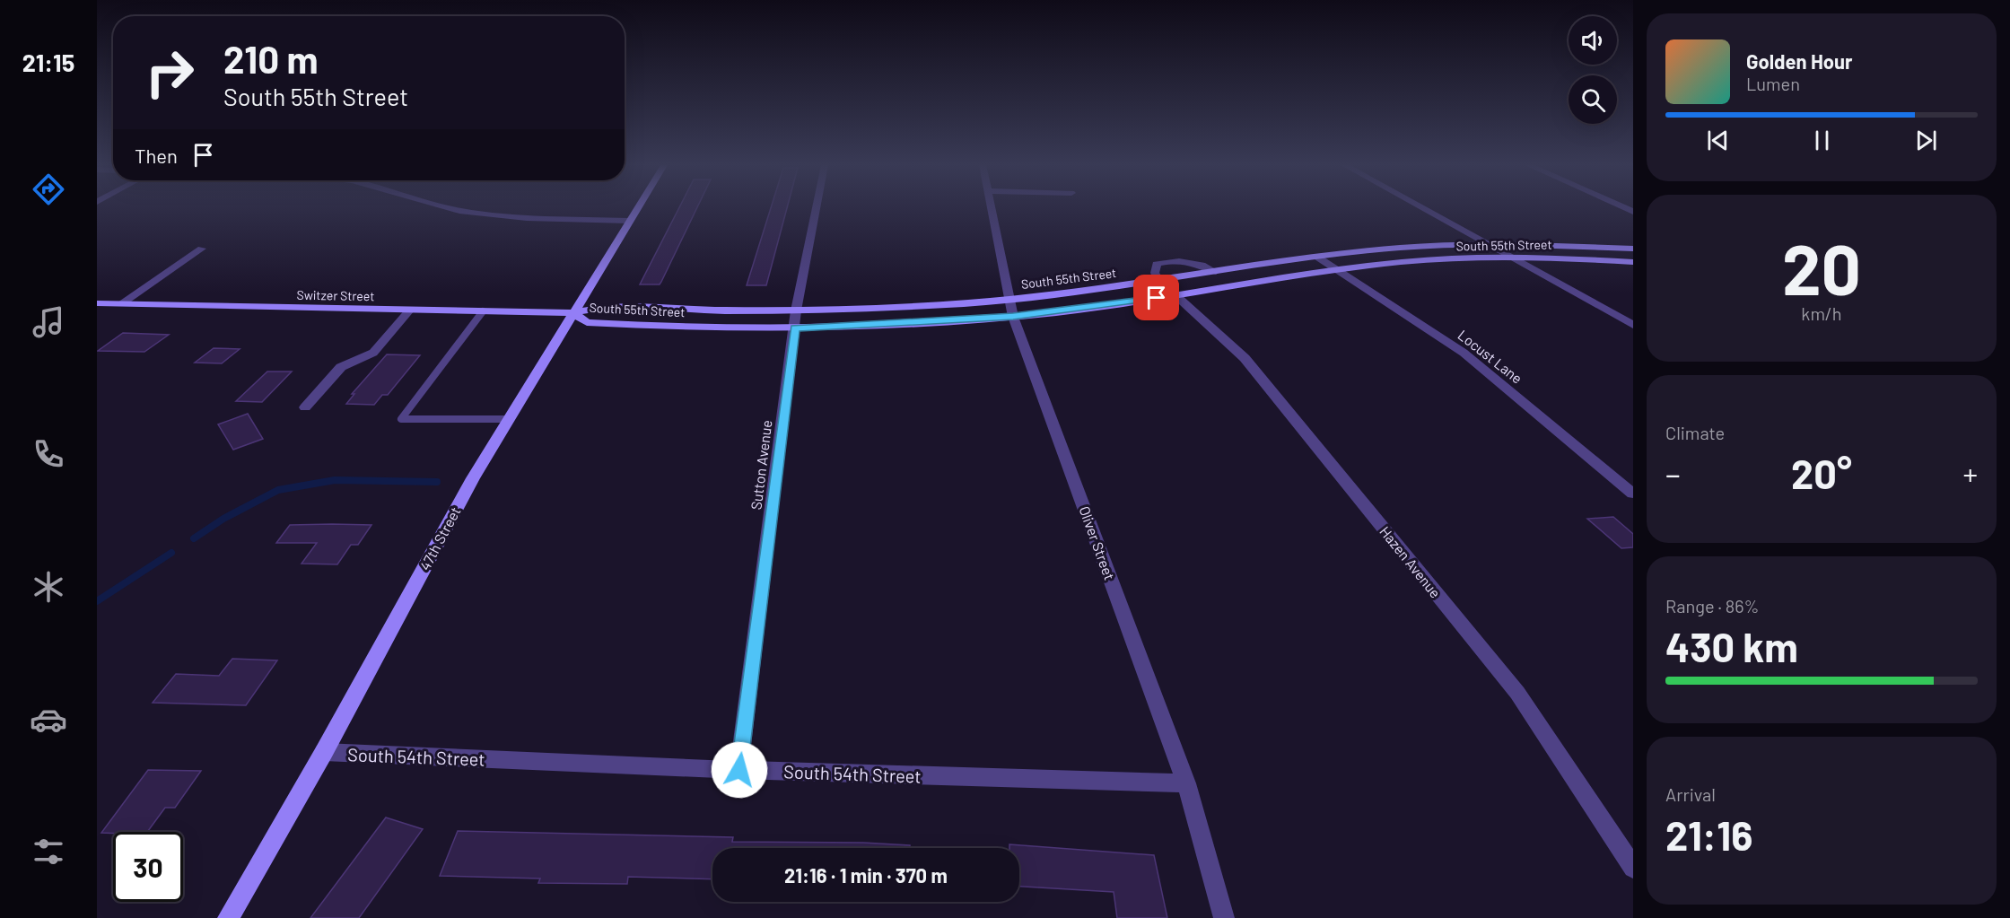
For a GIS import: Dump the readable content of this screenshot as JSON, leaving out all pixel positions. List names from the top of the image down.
{
  "streets": {
    "street": [
      "South 55th Street",
      "Switzer Street",
      "Locust Lane",
      "Sutton Avenue",
      "47th Street",
      "Oliver Street",
      "Hazen Avenue",
      "South 54th Street"
    ]
  },
  "crossings": [
    ["South 55th Street", "Switzer Street"],
    ["South 55th Street", "Locust Lane"],
    ["South 55th Street", "Sutton Avenue"],
    ["South 55th Street", "47th Street"],
    ["South 55th Street", "Oliver Street"],
    ["South 55th Street", "Hazen Avenue"],
    ["Switzer Street", "47th Street"],
    ["Sutton Avenue", "South 54th Street"],
    ["47th Street", "South 54th Street"],
    ["Oliver Street", "South 54th Street"]
  ],
  "page": {
    "tabs": "21:15",
    "turn": ["210 m", "South 55th Street"],
    "song": ["Golden Hour", "Lumen"],
    "then": "Then",
    "tile": [
      ["20", "km/h"],
      "Climate",
      ["Range · 86%", "430 km"],
      ["Arrival", "21:16"]
    ],
    "heat": ["−", "20°", "+"],
    "limit": "30",
    "trip": "21:16 · 1 min · 370 m"
  }
}
